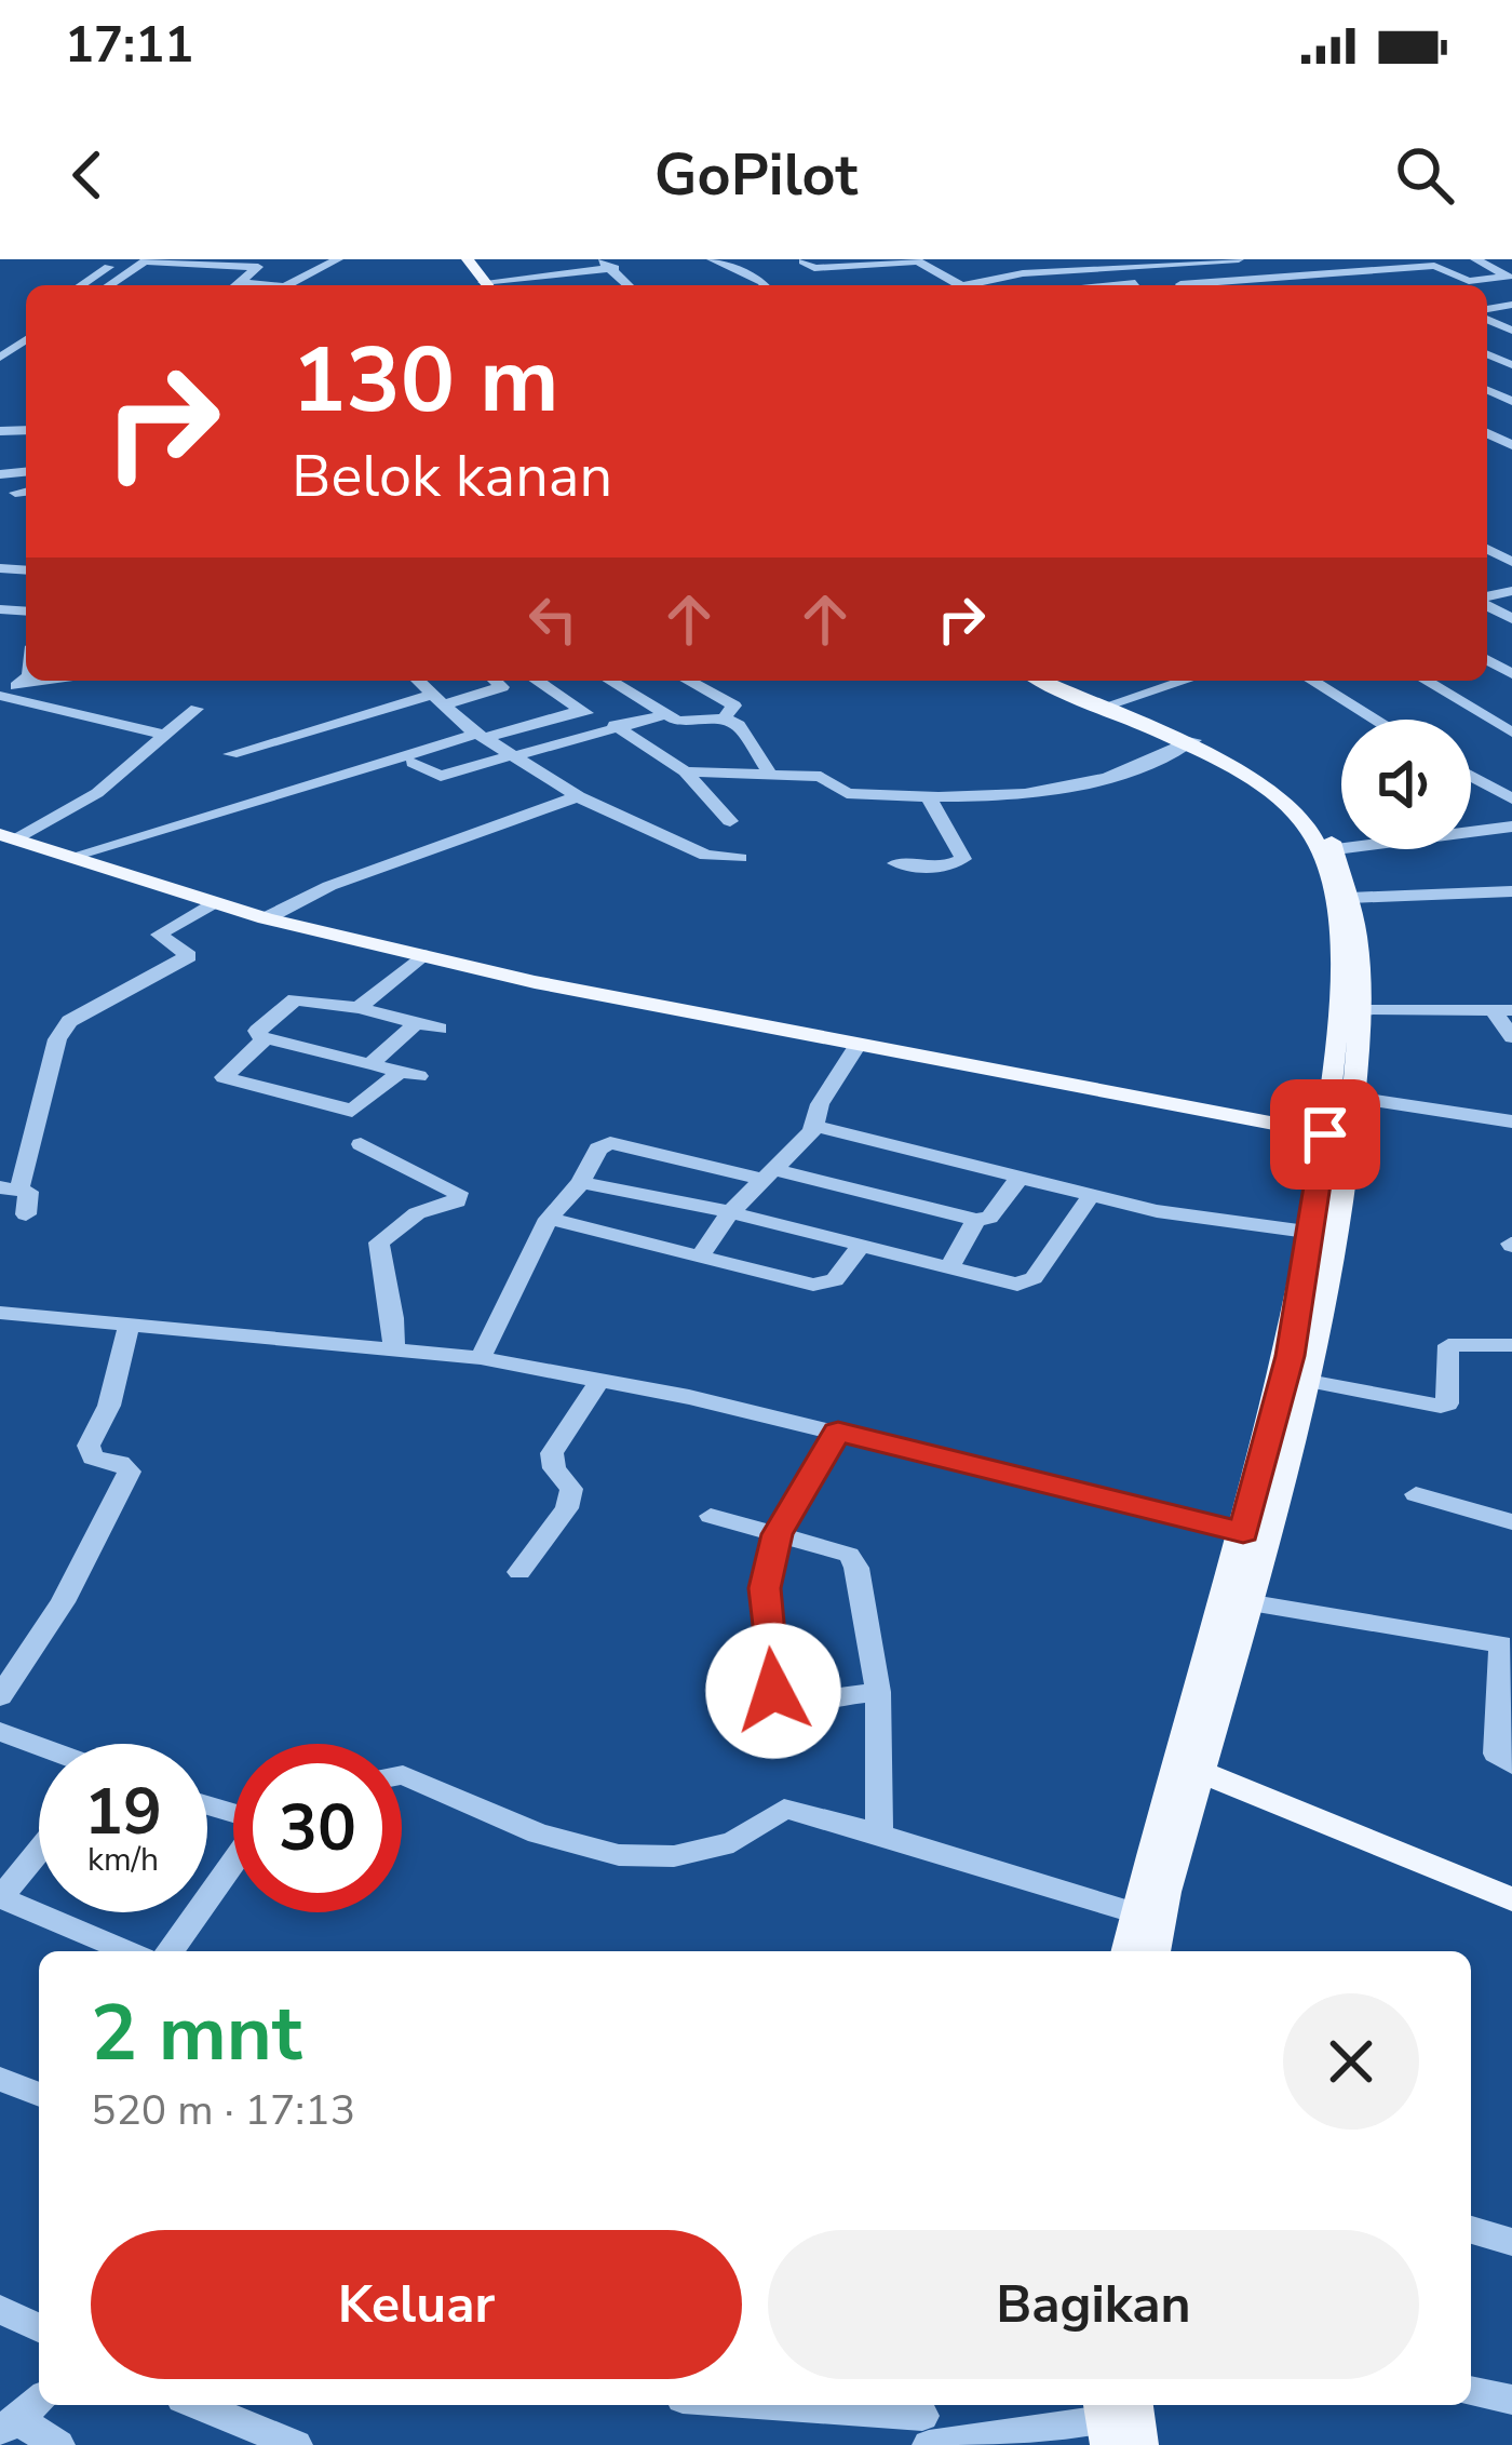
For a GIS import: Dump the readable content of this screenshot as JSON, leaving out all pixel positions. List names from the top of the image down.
{
  "page": {
    "status": "17:11",
    "header": "GoPilot",
    "turn": ["130 m", "Belok kanan"],
    "speed": "19 km/h",
    "limit": "30",
    "heading": ["2 mnt", "520 m · 17:13"],
    "buttons": ["Keluar", "Bagikan"]
  }
}
